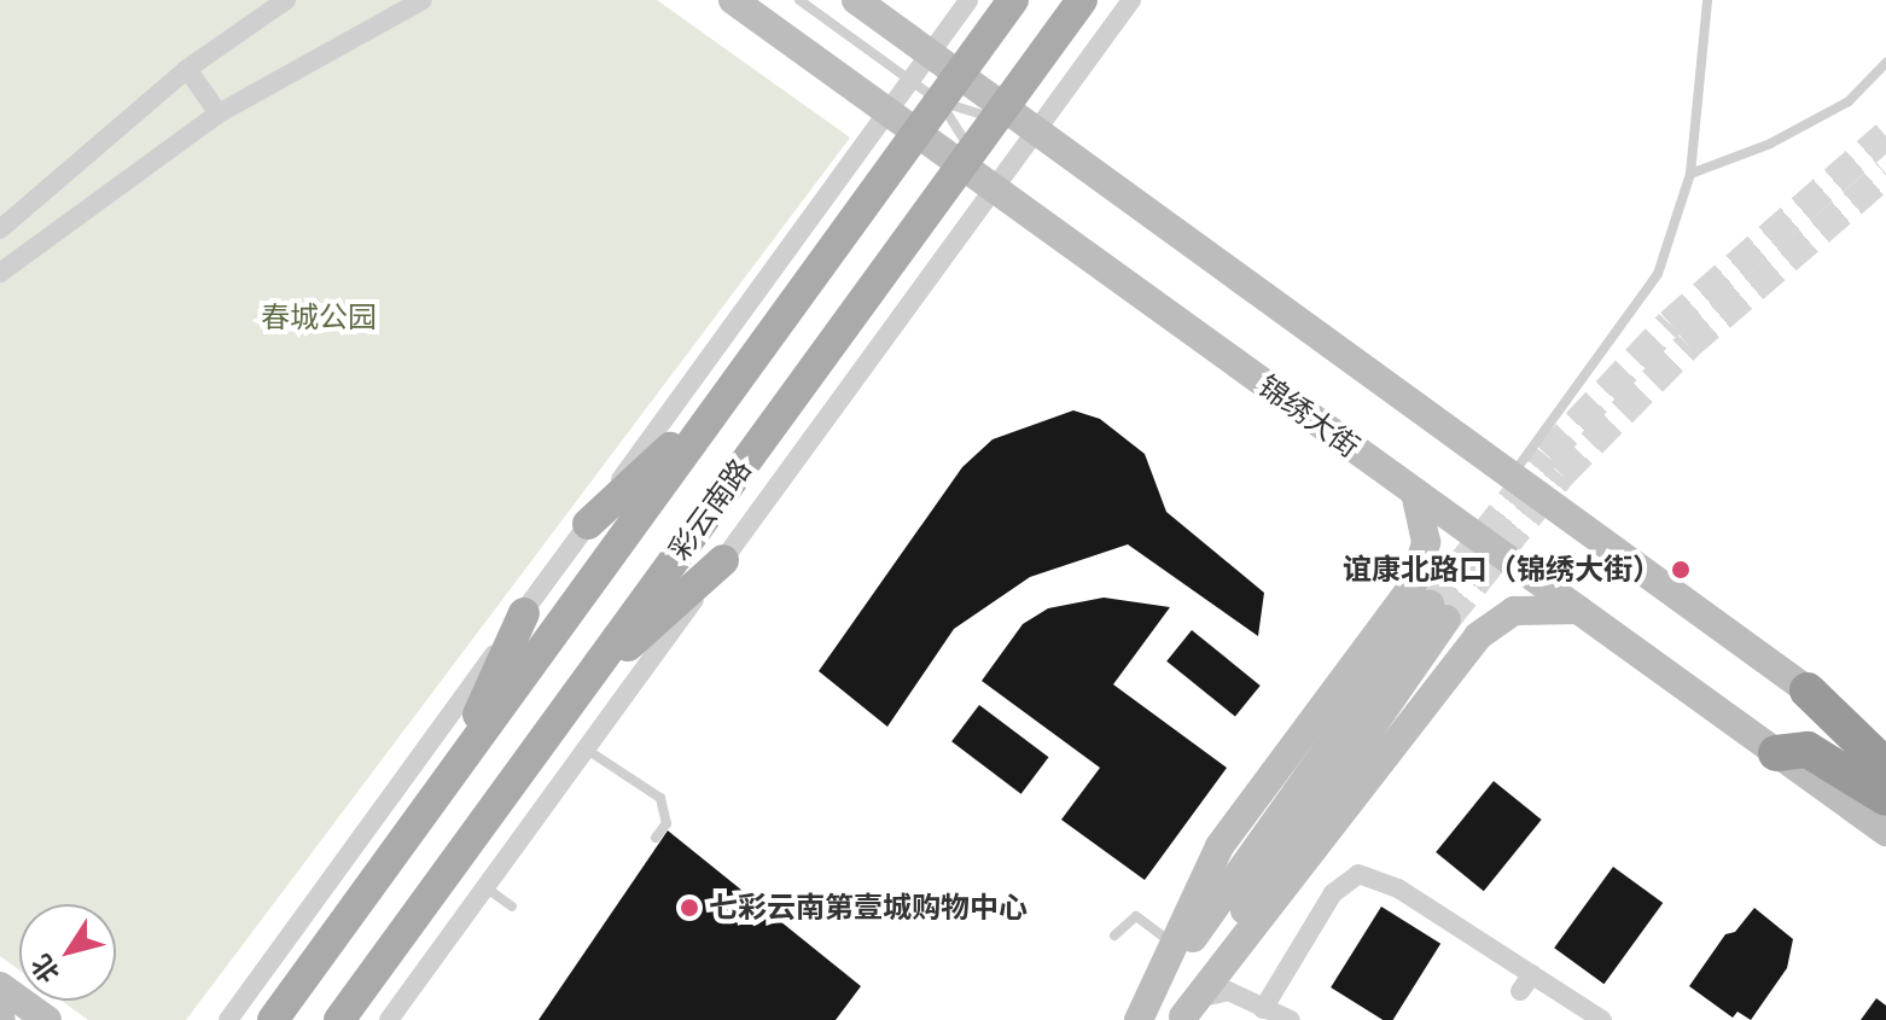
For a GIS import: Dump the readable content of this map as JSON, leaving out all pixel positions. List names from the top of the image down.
{
  "streets": {
    "main road": ["锦绣大街", "彩云南路"]
  },
  "crossings": [
    ["锦绣大街", "彩云南路"]
  ],
  "parks": ["春城公园"],
  "places": ["谊康北路口（锦绣大街）", "七彩云南第壹城购物中心"],
  "north": "bottom left"
}
